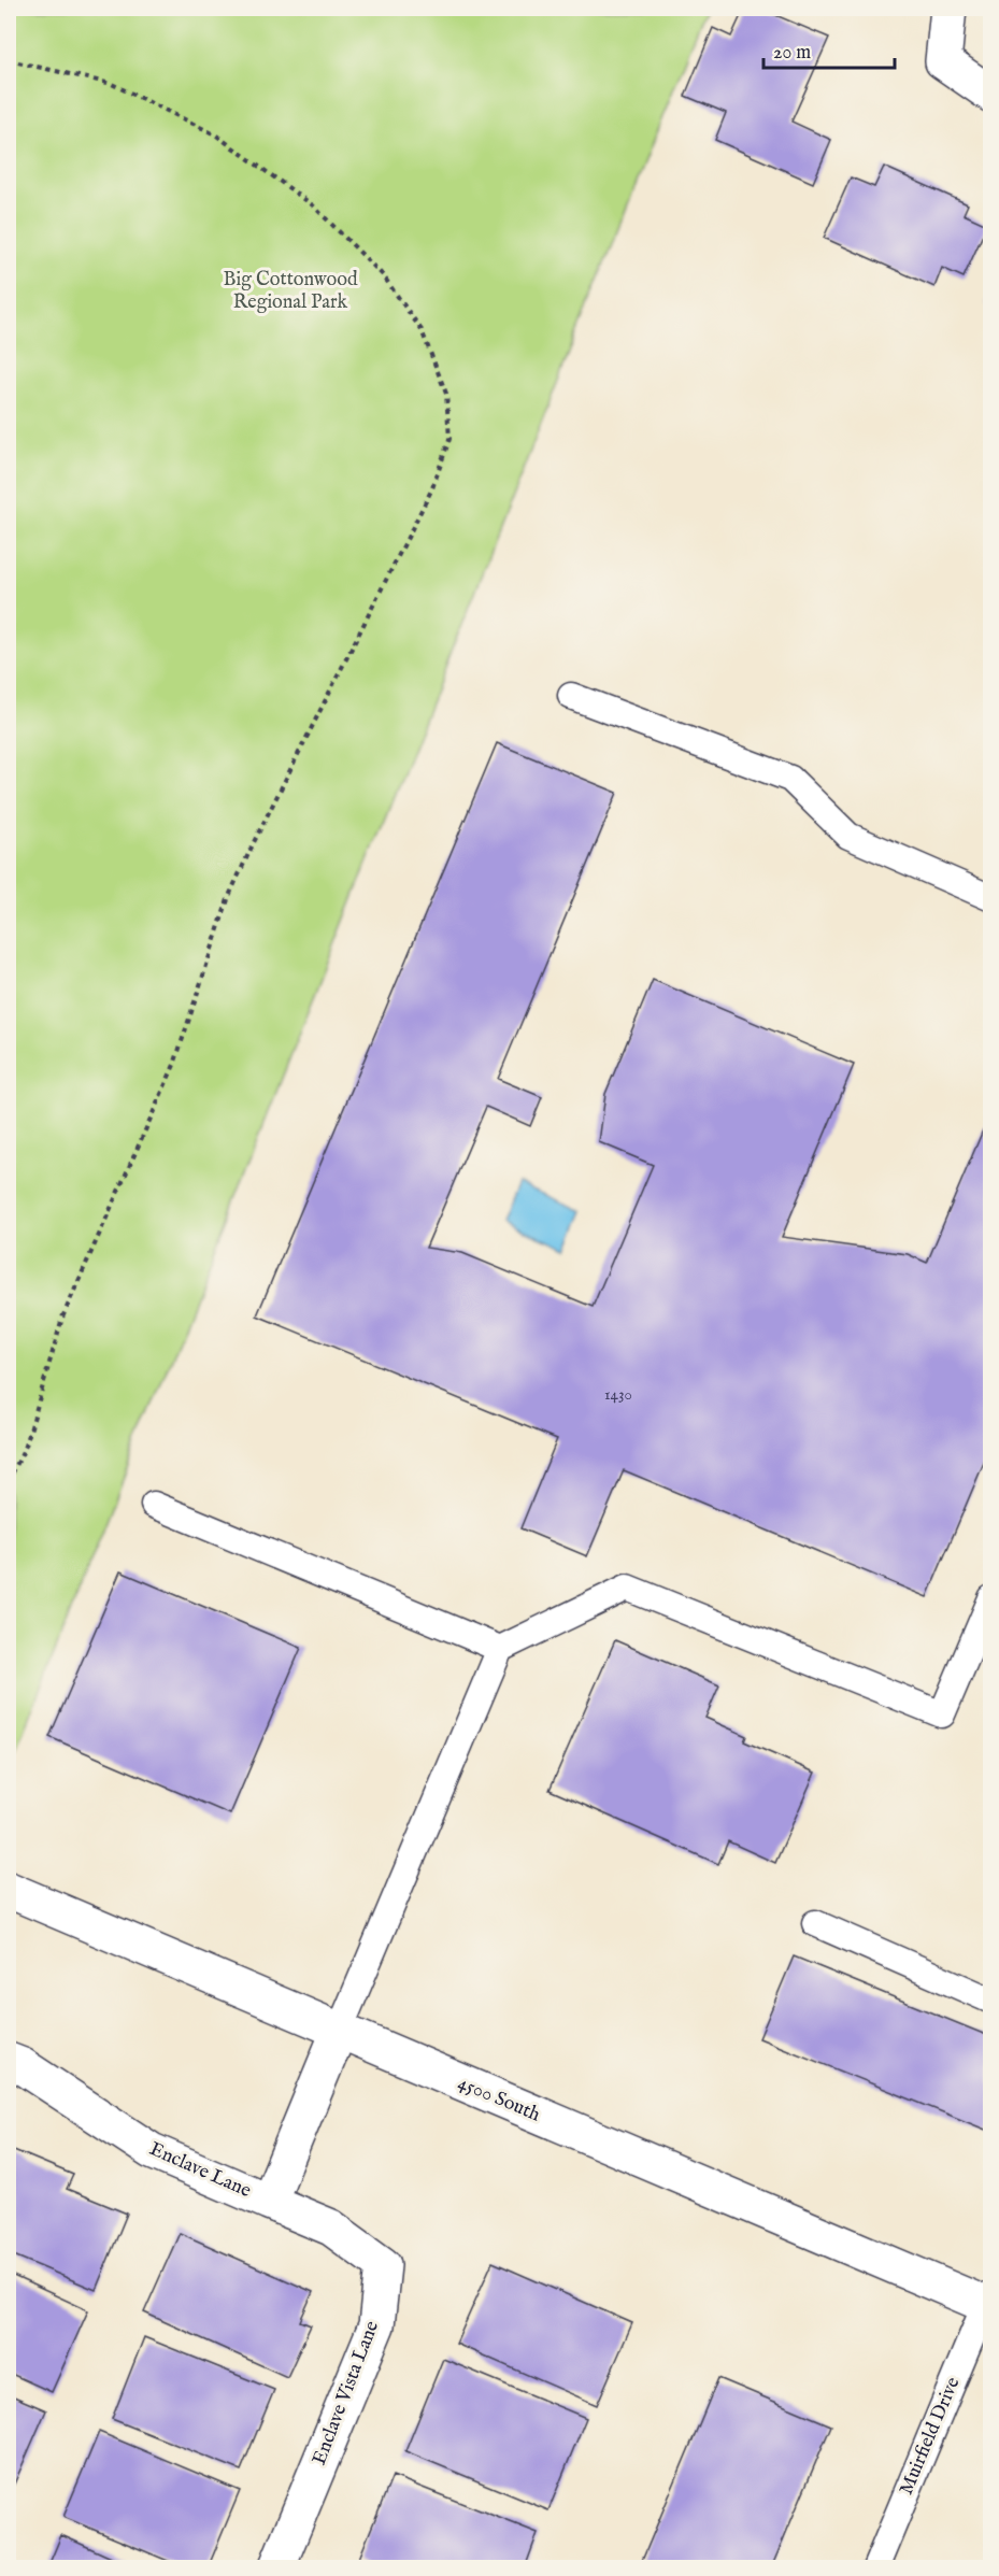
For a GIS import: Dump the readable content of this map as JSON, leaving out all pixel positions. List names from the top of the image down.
{
  "streets": {
    "street": ["4500 South", "Enclave Lane", "Enclave Vista Lane"],
    "lane": ["Muirfield Drive"]
  },
  "crossings": [
    ["4500 South", "Enclave Lane"],
    ["4500 South", "Muirfield Drive"],
    ["Enclave Lane", "Enclave Vista Lane"]
  ],
  "parks": ["Big Cottonwood Regional Park"],
  "house_numbers": ["1430"],
  "scale_bar": "20 m"
}
